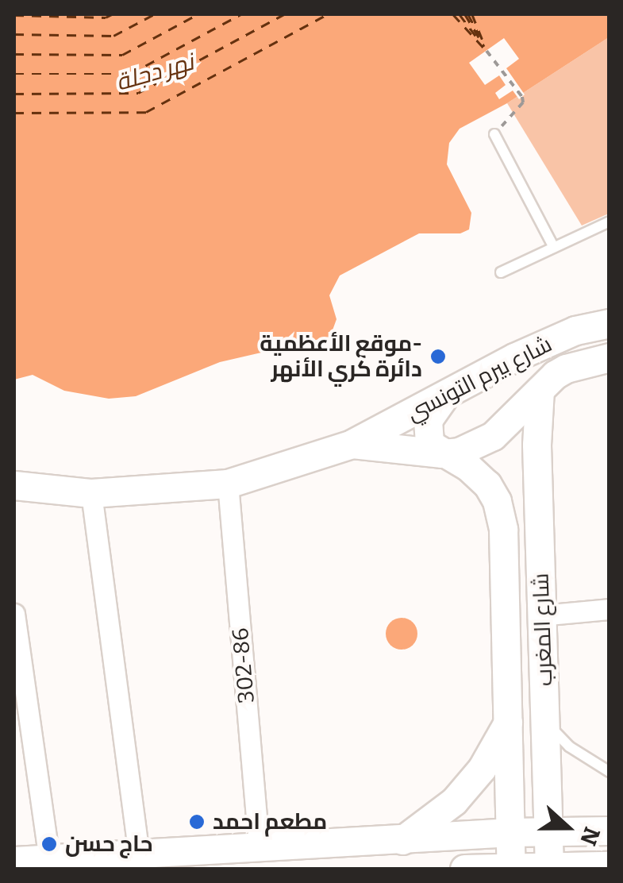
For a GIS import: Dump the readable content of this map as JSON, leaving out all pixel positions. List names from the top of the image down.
{
  "streets": {
    "street": ["شارع بيرم التونسي", "شارع المغرب", "302-86"]
  },
  "crossings": [
    ["شارع بيرم التونسي", "شارع المغرب"],
    ["شارع بيرم التونسي", "302-86"]
  ],
  "water": ["نهر دجلة"],
  "places": ["موقع الأعظمية- دائرة كري الأنهر", "مطعم احمد", "حاج حسن"],
  "north": "right"
}
